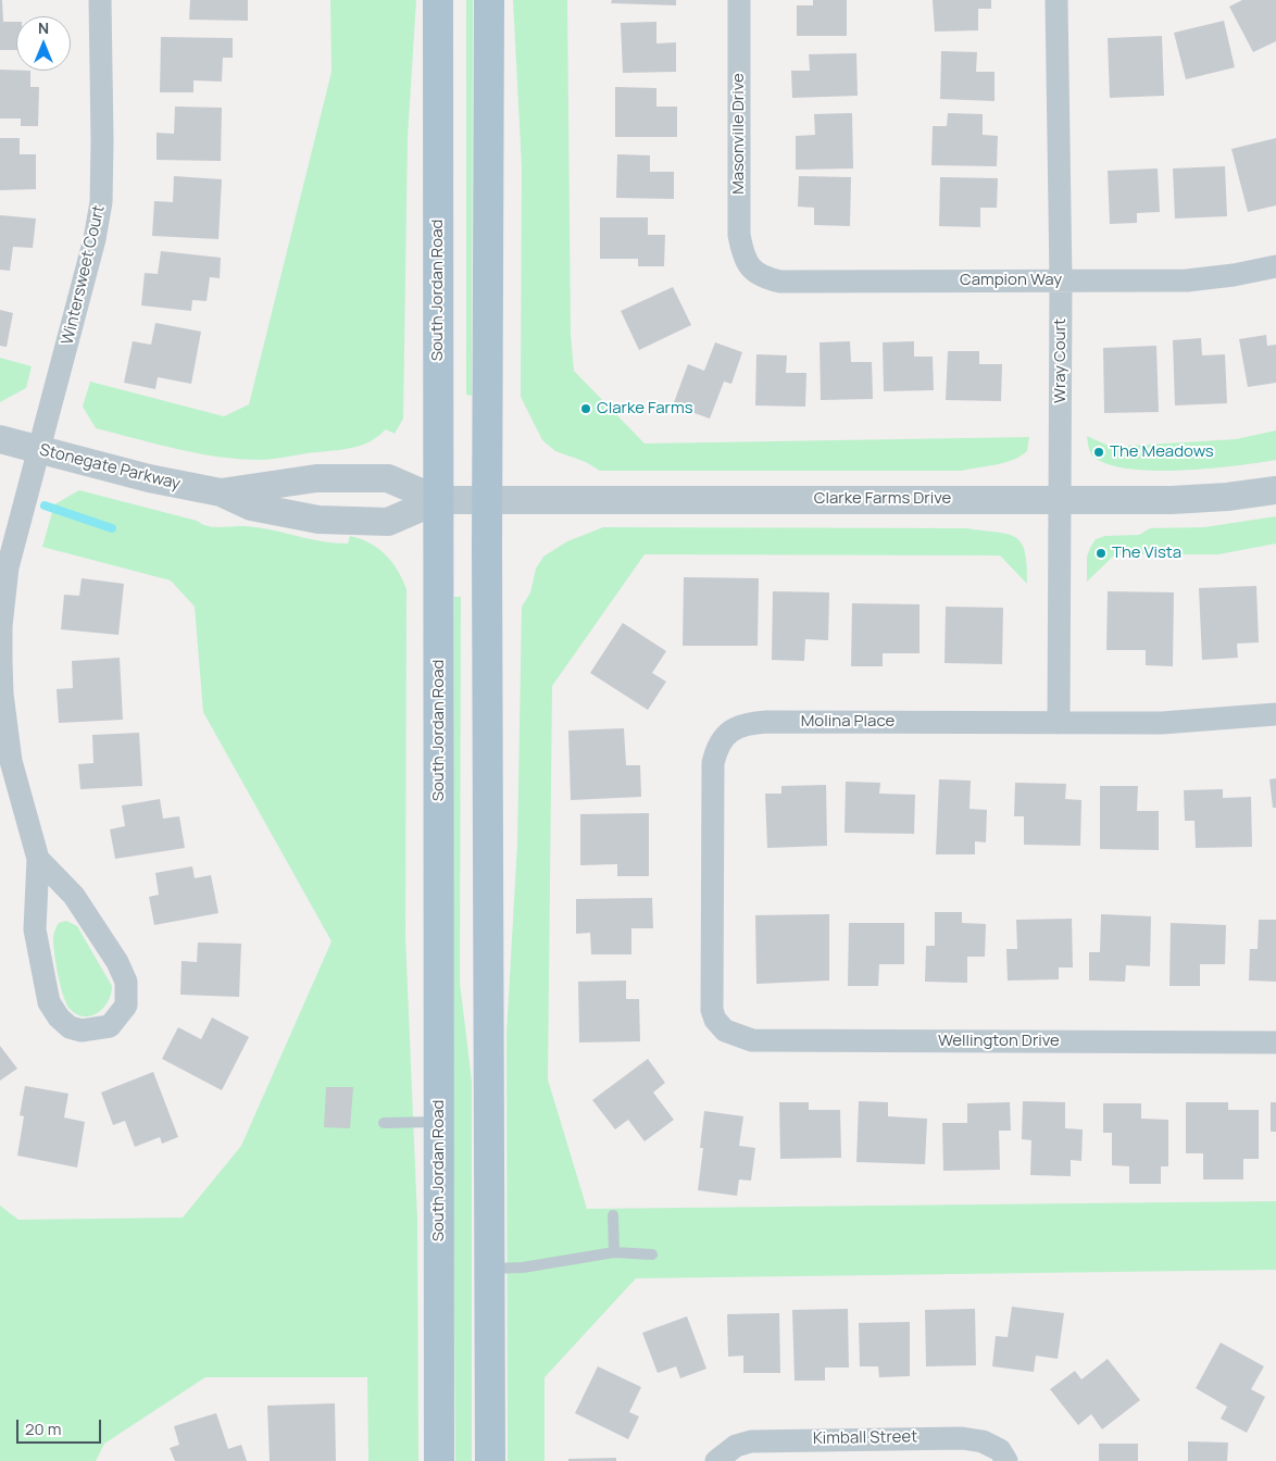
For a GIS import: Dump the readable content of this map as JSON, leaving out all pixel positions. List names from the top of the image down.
{
  "streets": {
    "main road": ["South Jordan Road"],
    "street": [
      "Masonville Drive",
      "Wintersweet Court",
      "Campion Way",
      "Wray Court",
      "Stonegate Parkway",
      "Clarke Farms Drive",
      "Molina Place",
      "Wellington Drive",
      "Kimball Street"
    ]
  },
  "crossings": [
    ["Masonville Drive", "Campion Way"],
    ["Wintersweet Court", "Stonegate Parkway"],
    ["Campion Way", "Wray Court"],
    ["South Jordan Road", "Stonegate Parkway"],
    ["Wray Court", "Clarke Farms Drive"],
    ["Wray Court", "Molina Place"],
    ["Stonegate Parkway", "Clarke Farms Drive"],
    ["Molina Place", "Wellington Drive"]
  ],
  "places": ["Clarke Farms", "The Meadows", "The Vista"],
  "scale_bar": "20 m",
  "north": "top"
}
